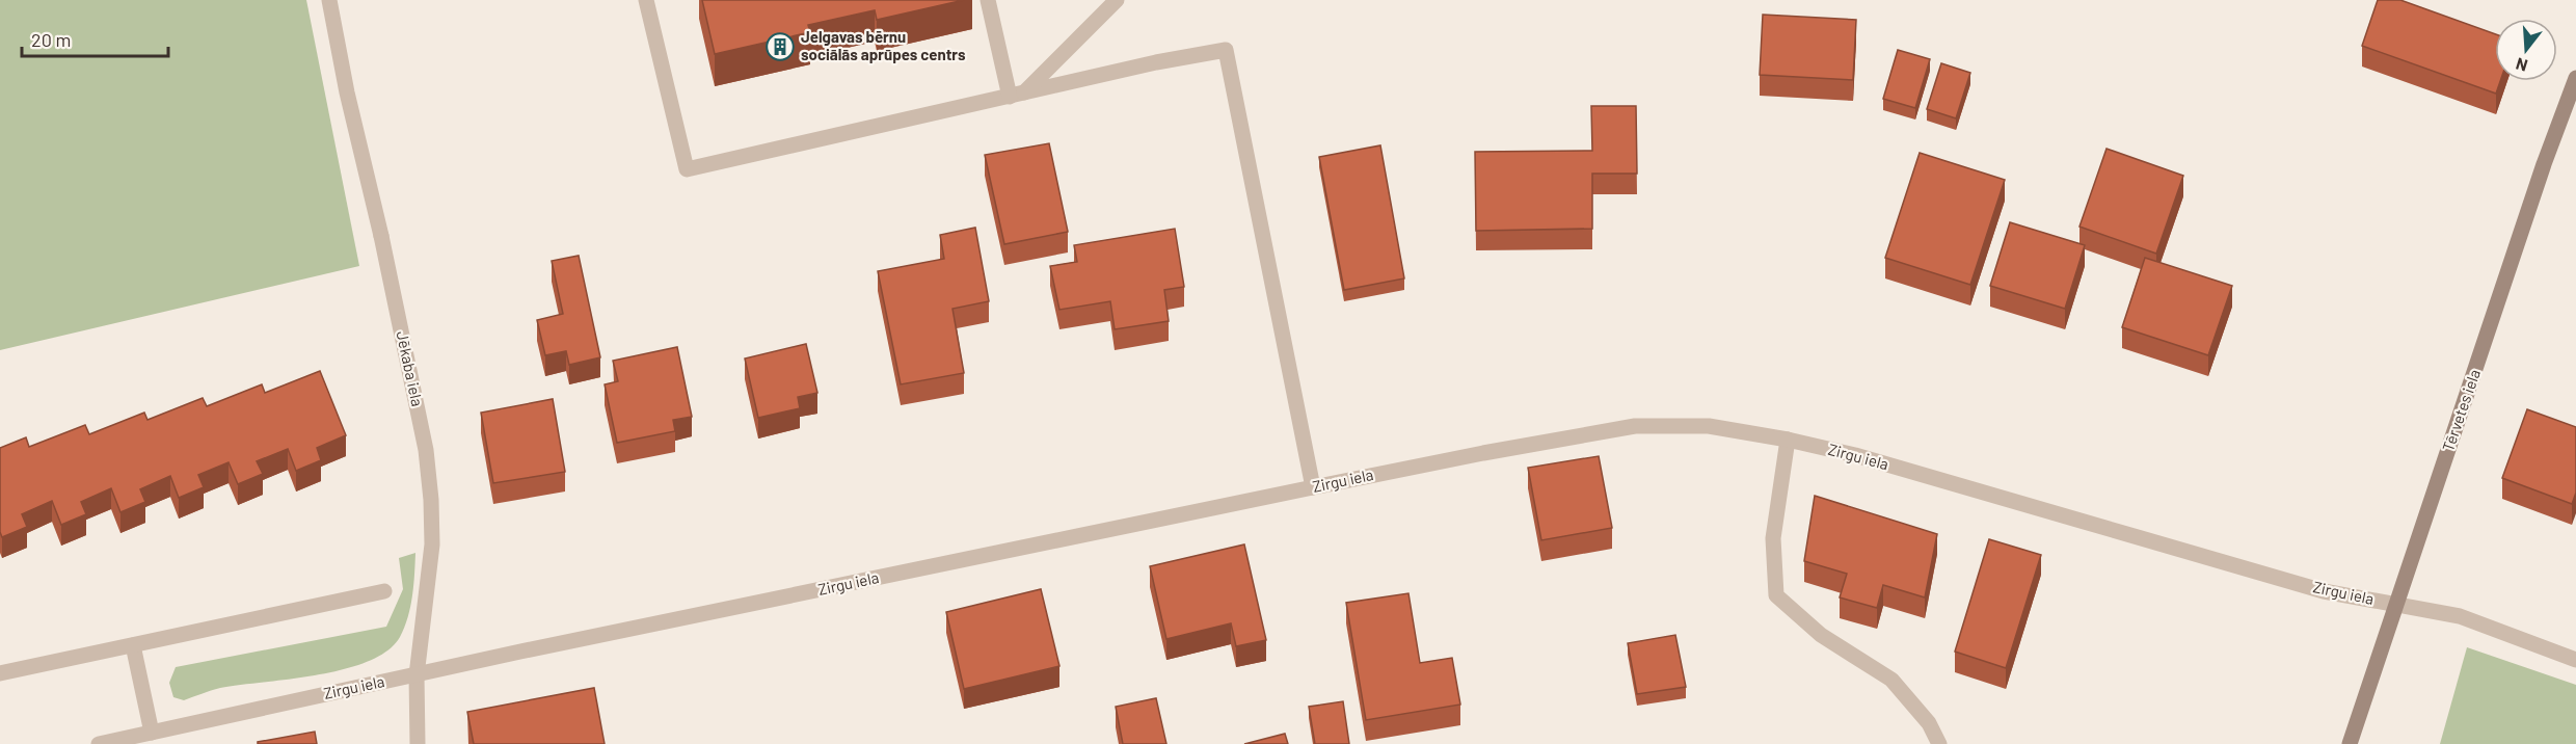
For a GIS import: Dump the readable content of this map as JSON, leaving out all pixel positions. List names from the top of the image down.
{
  "streets": {
    "main road": ["Tērvetes iela"],
    "street": ["Jēkaba iela", "Zirgu iela"]
  },
  "crossings": [
    ["Jēkaba iela", "Zirgu iela"],
    ["Tērvetes iela", "Zirgu iela"]
  ],
  "places": {
    "building": ["Jelgavas bērnu sociālās aprūpes centrs"]
  },
  "scale_bar": "20 m",
  "north": "bottom"
}
